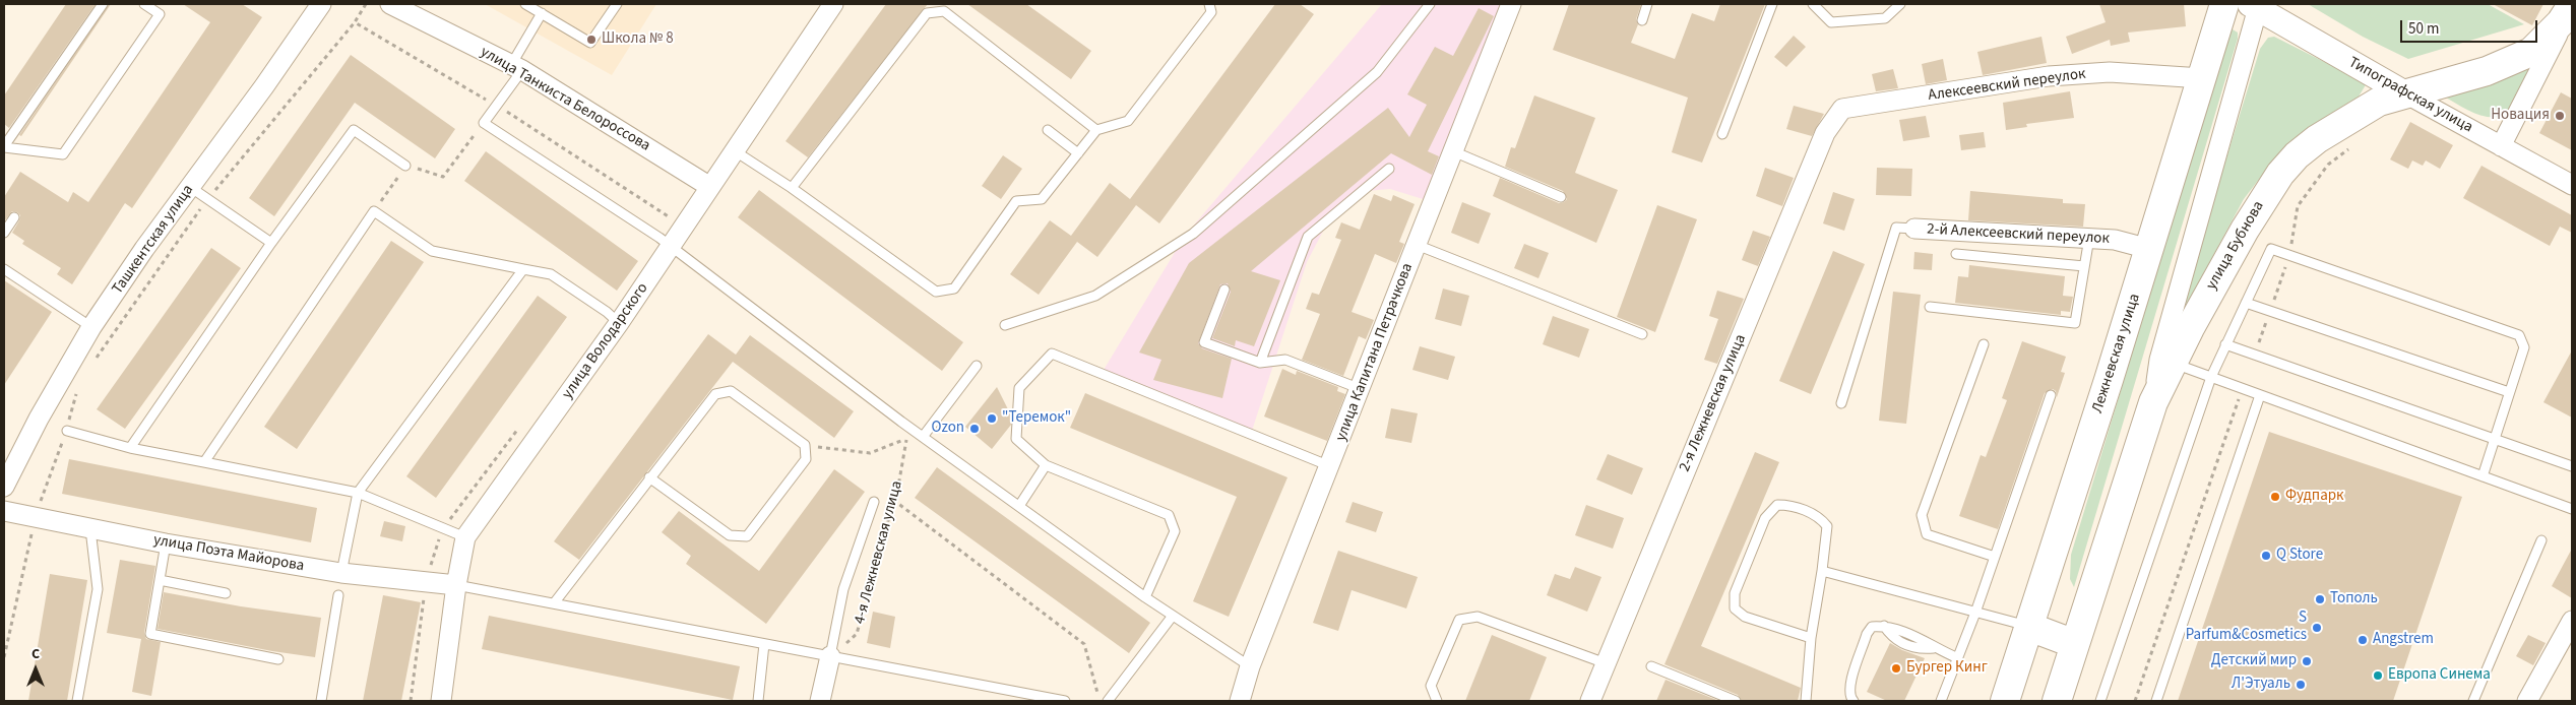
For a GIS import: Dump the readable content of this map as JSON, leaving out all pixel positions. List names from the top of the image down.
{
  "streets": {
    "highway": ["улица Бубнова", "Лежневская улица"],
    "street": [
      "Алексеевский переулок",
      "Типографская улица",
      "улица Танкиста Белороссова",
      "2-й Алексеевский переулок",
      "Ташкентская улица",
      "улица Володарского",
      "улица Капитана Петрачкова",
      "2-я Лежневская улица",
      "улица Поэта Майорова"
    ],
    "path": ["4-я Лежневская улица"]
  },
  "crossings": [
    ["Алексеевский переулок", "Лежневская улица"],
    ["Алексеевский переулок", "2-я Лежневская улица"],
    ["Типографская улица", "улица Бубнова"],
    ["улица Танкиста Белороссова", "улица Володарского"],
    ["2-й Алексеевский переулок", "Лежневская улица"],
    ["улица Володарского", "улица Поэта Майорова"]
  ],
  "places": [
    "Школа № 8",
    "Новация",
    "\"Теремок\"",
    "Ozon",
    "Фудпарк",
    "Q Store",
    "Тополь",
    "S Parfum&Cosmetics",
    "Angstrem",
    "Детский мир",
    "Бургер Кинг",
    "Европа Синема",
    "Л'Этуаль"
  ],
  "scale_bar": "50 m",
  "north": "top"
}
